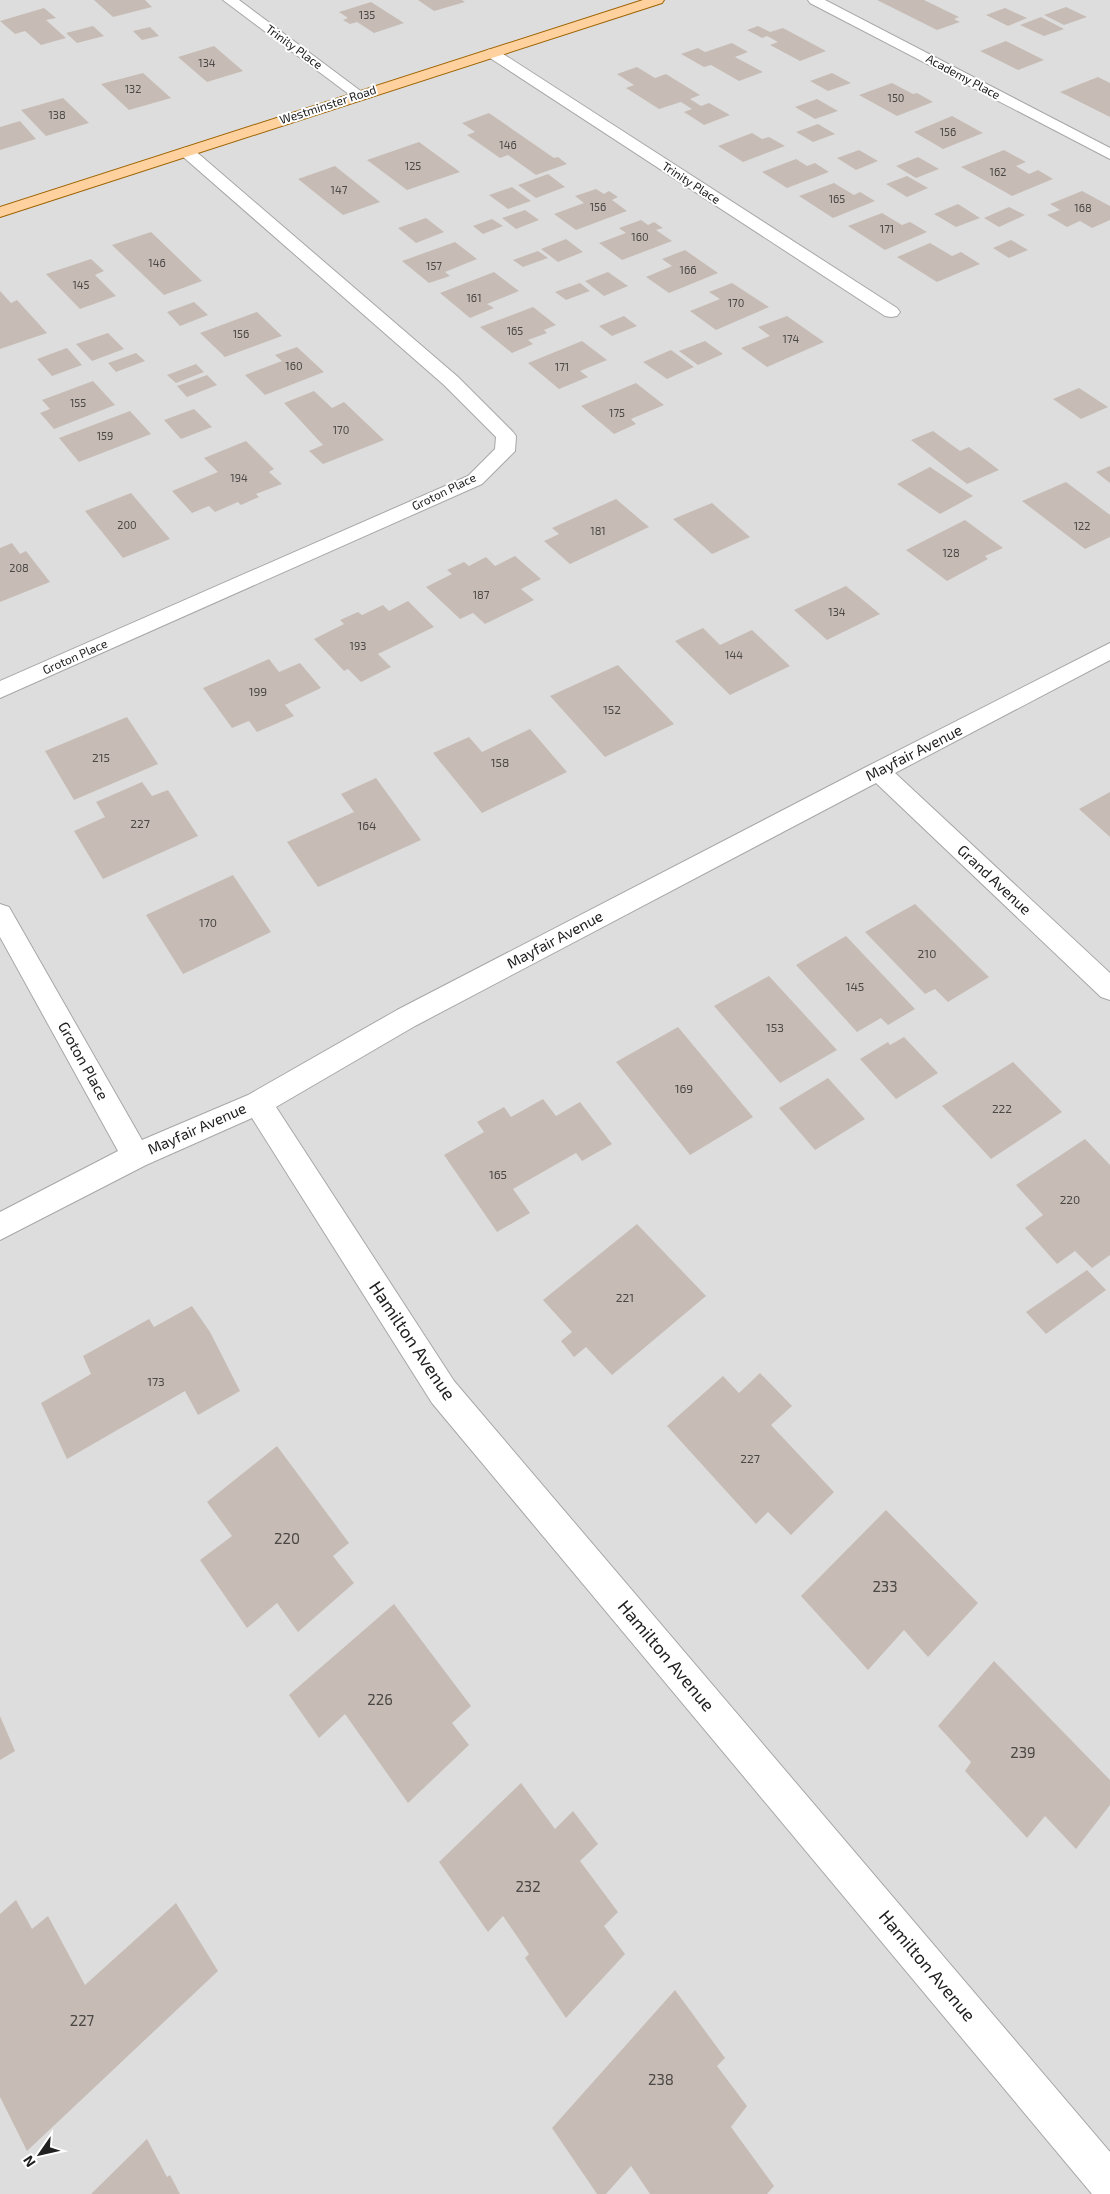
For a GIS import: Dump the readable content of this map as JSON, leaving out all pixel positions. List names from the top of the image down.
{
  "streets": {
    "main road": ["Westminster Road"],
    "street": [
      "Trinity Place",
      "Academy Place",
      "Groton Place",
      "Mayfair Avenue",
      "Grand Avenue",
      "Hamilton Avenue"
    ]
  },
  "crossings": [
    ["Trinity Place", "Westminster Road"],
    ["Westminster Road", "Groton Place"],
    ["Groton Place", "Mayfair Avenue"],
    ["Mayfair Avenue", "Grand Avenue"],
    ["Mayfair Avenue", "Hamilton Avenue"]
  ],
  "house_numbers": [
    "135",
    "134",
    "132",
    "150",
    "138",
    "156",
    "146",
    "125",
    "162",
    "147",
    "165",
    "156",
    "168",
    "171",
    "160",
    "146",
    "157",
    "166",
    "145",
    "161",
    "170",
    "165",
    "156",
    "174",
    "160",
    "171",
    "155",
    "175",
    "170",
    "159",
    "194",
    "200",
    "122",
    "181",
    "128",
    "208",
    "187",
    "134",
    "193",
    "144",
    "199",
    "152",
    "215",
    "158",
    "227",
    "164",
    "170",
    "210",
    "145",
    "153",
    "169",
    "222",
    "165",
    "220",
    "221",
    "173",
    "227",
    "220",
    "233",
    "226",
    "239",
    "232",
    "227",
    "238"
  ],
  "north": "bottom left"
}
